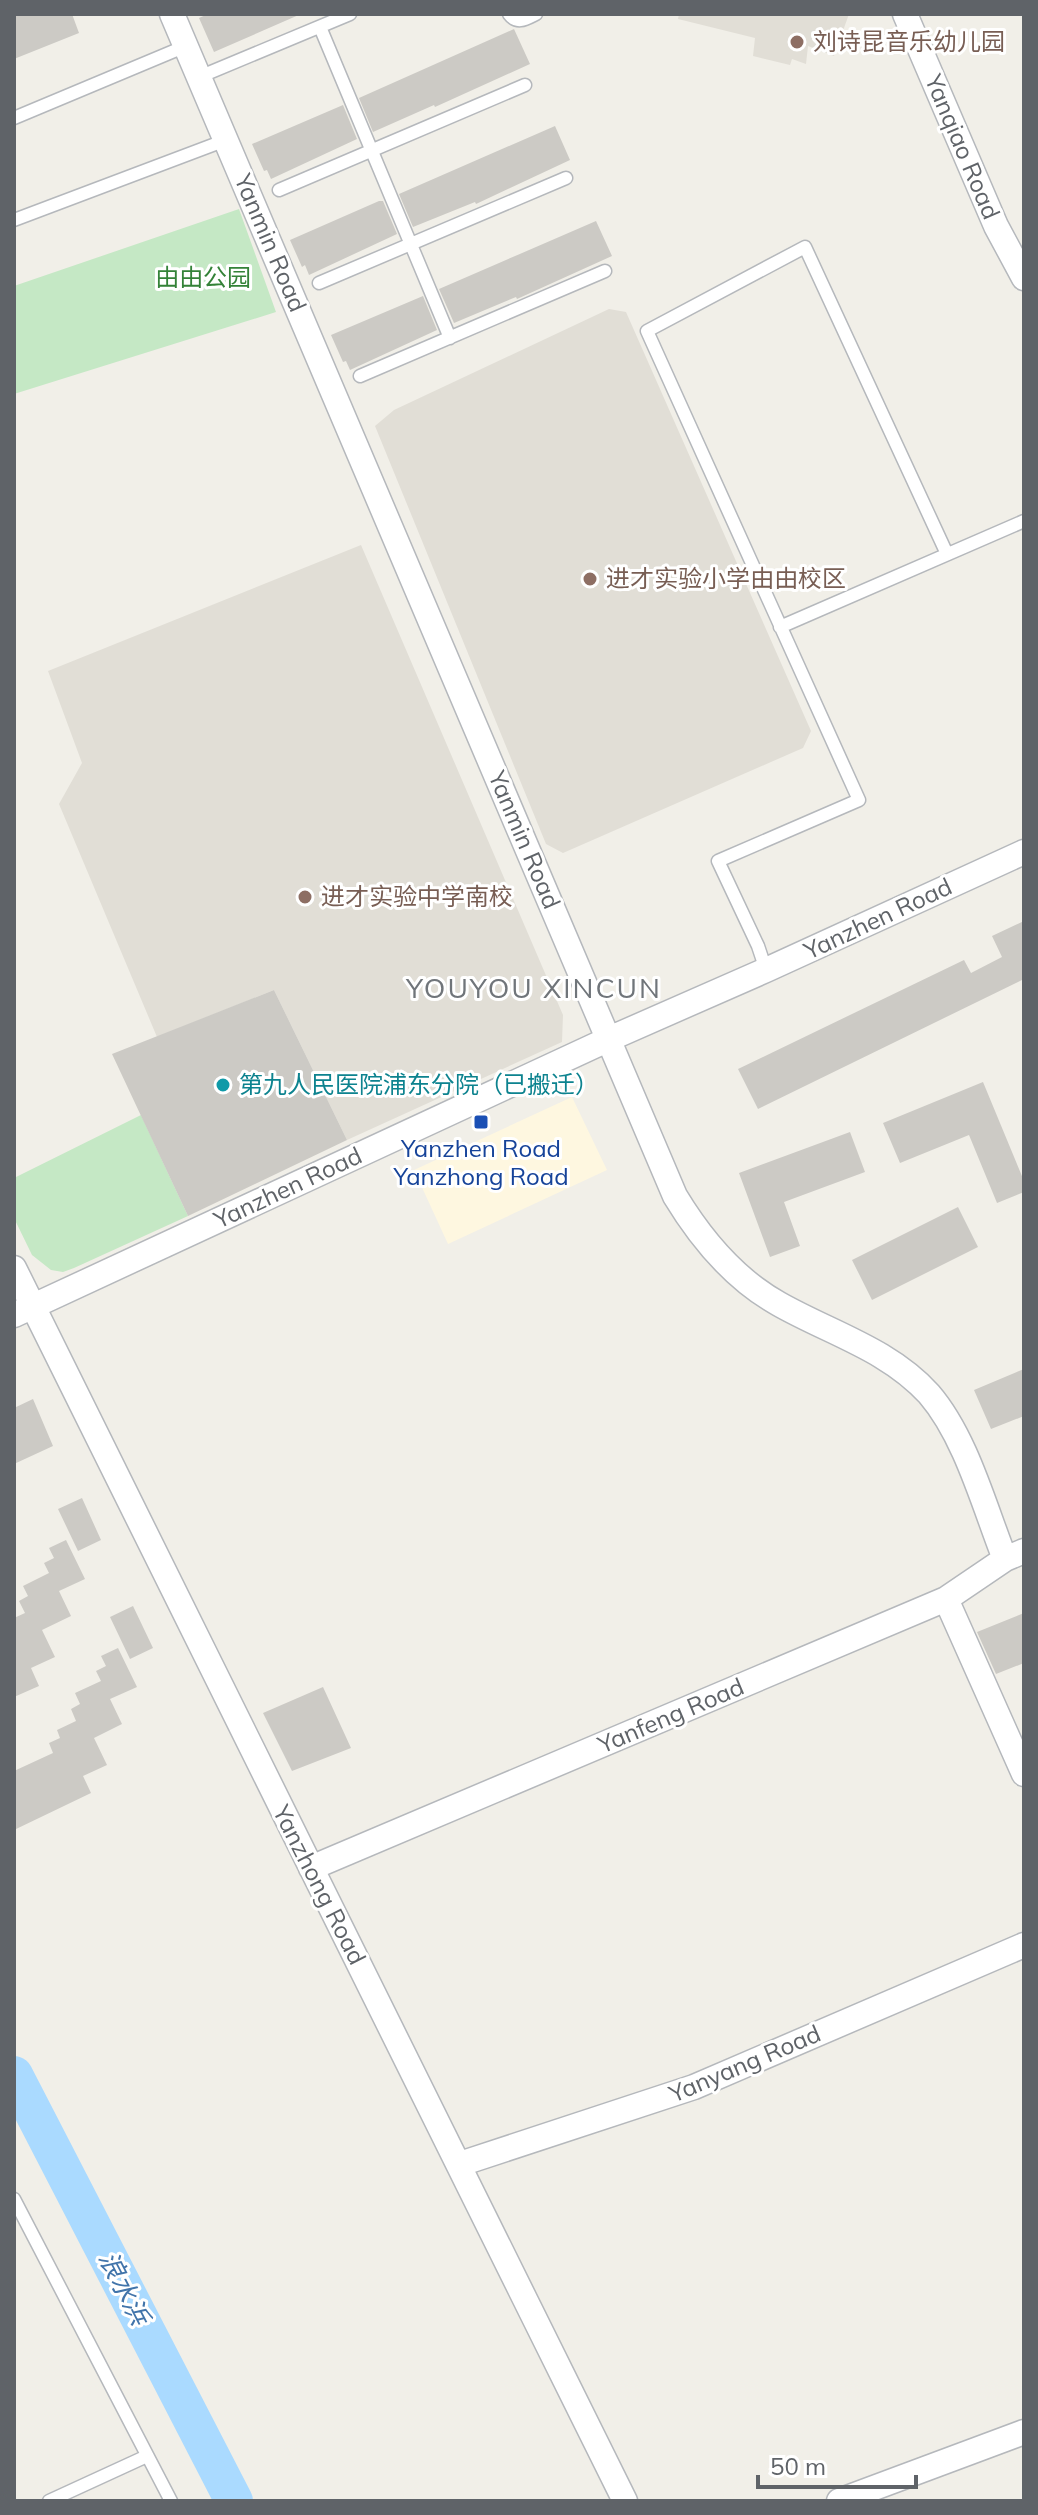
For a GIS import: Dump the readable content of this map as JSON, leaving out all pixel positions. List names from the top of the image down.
{
  "streets": {
    "street": [
      "Yanqiao Road",
      "Yanmin Road",
      "Yanzhen Road",
      "Yanfeng Road",
      "Yanzhong Road",
      "Yanyang Road"
    ]
  },
  "crossings": [
    ["Yanmin Road", "Yanzhen Road"],
    ["Yanmin Road", "Yanfeng Road"],
    ["Yanzhen Road", "Yanzhong Road"],
    ["Yanfeng Road", "Yanzhong Road"],
    ["Yanzhong Road", "Yanyang Road"]
  ],
  "districts": ["YOUYOU XINCUN"],
  "water": ["浪水浜"],
  "parks": ["由由公园"],
  "places": {
    "other": [
      "刘诗昆音乐幼儿园",
      "进才实验小学由由校区",
      "进才实验中学南校",
      "第九人民医院浦东分院（已搬迁）"
    ],
    "transit": ["Yanzhen Road Yanzhong Road"]
  },
  "scale_bar": "50 m"
}
